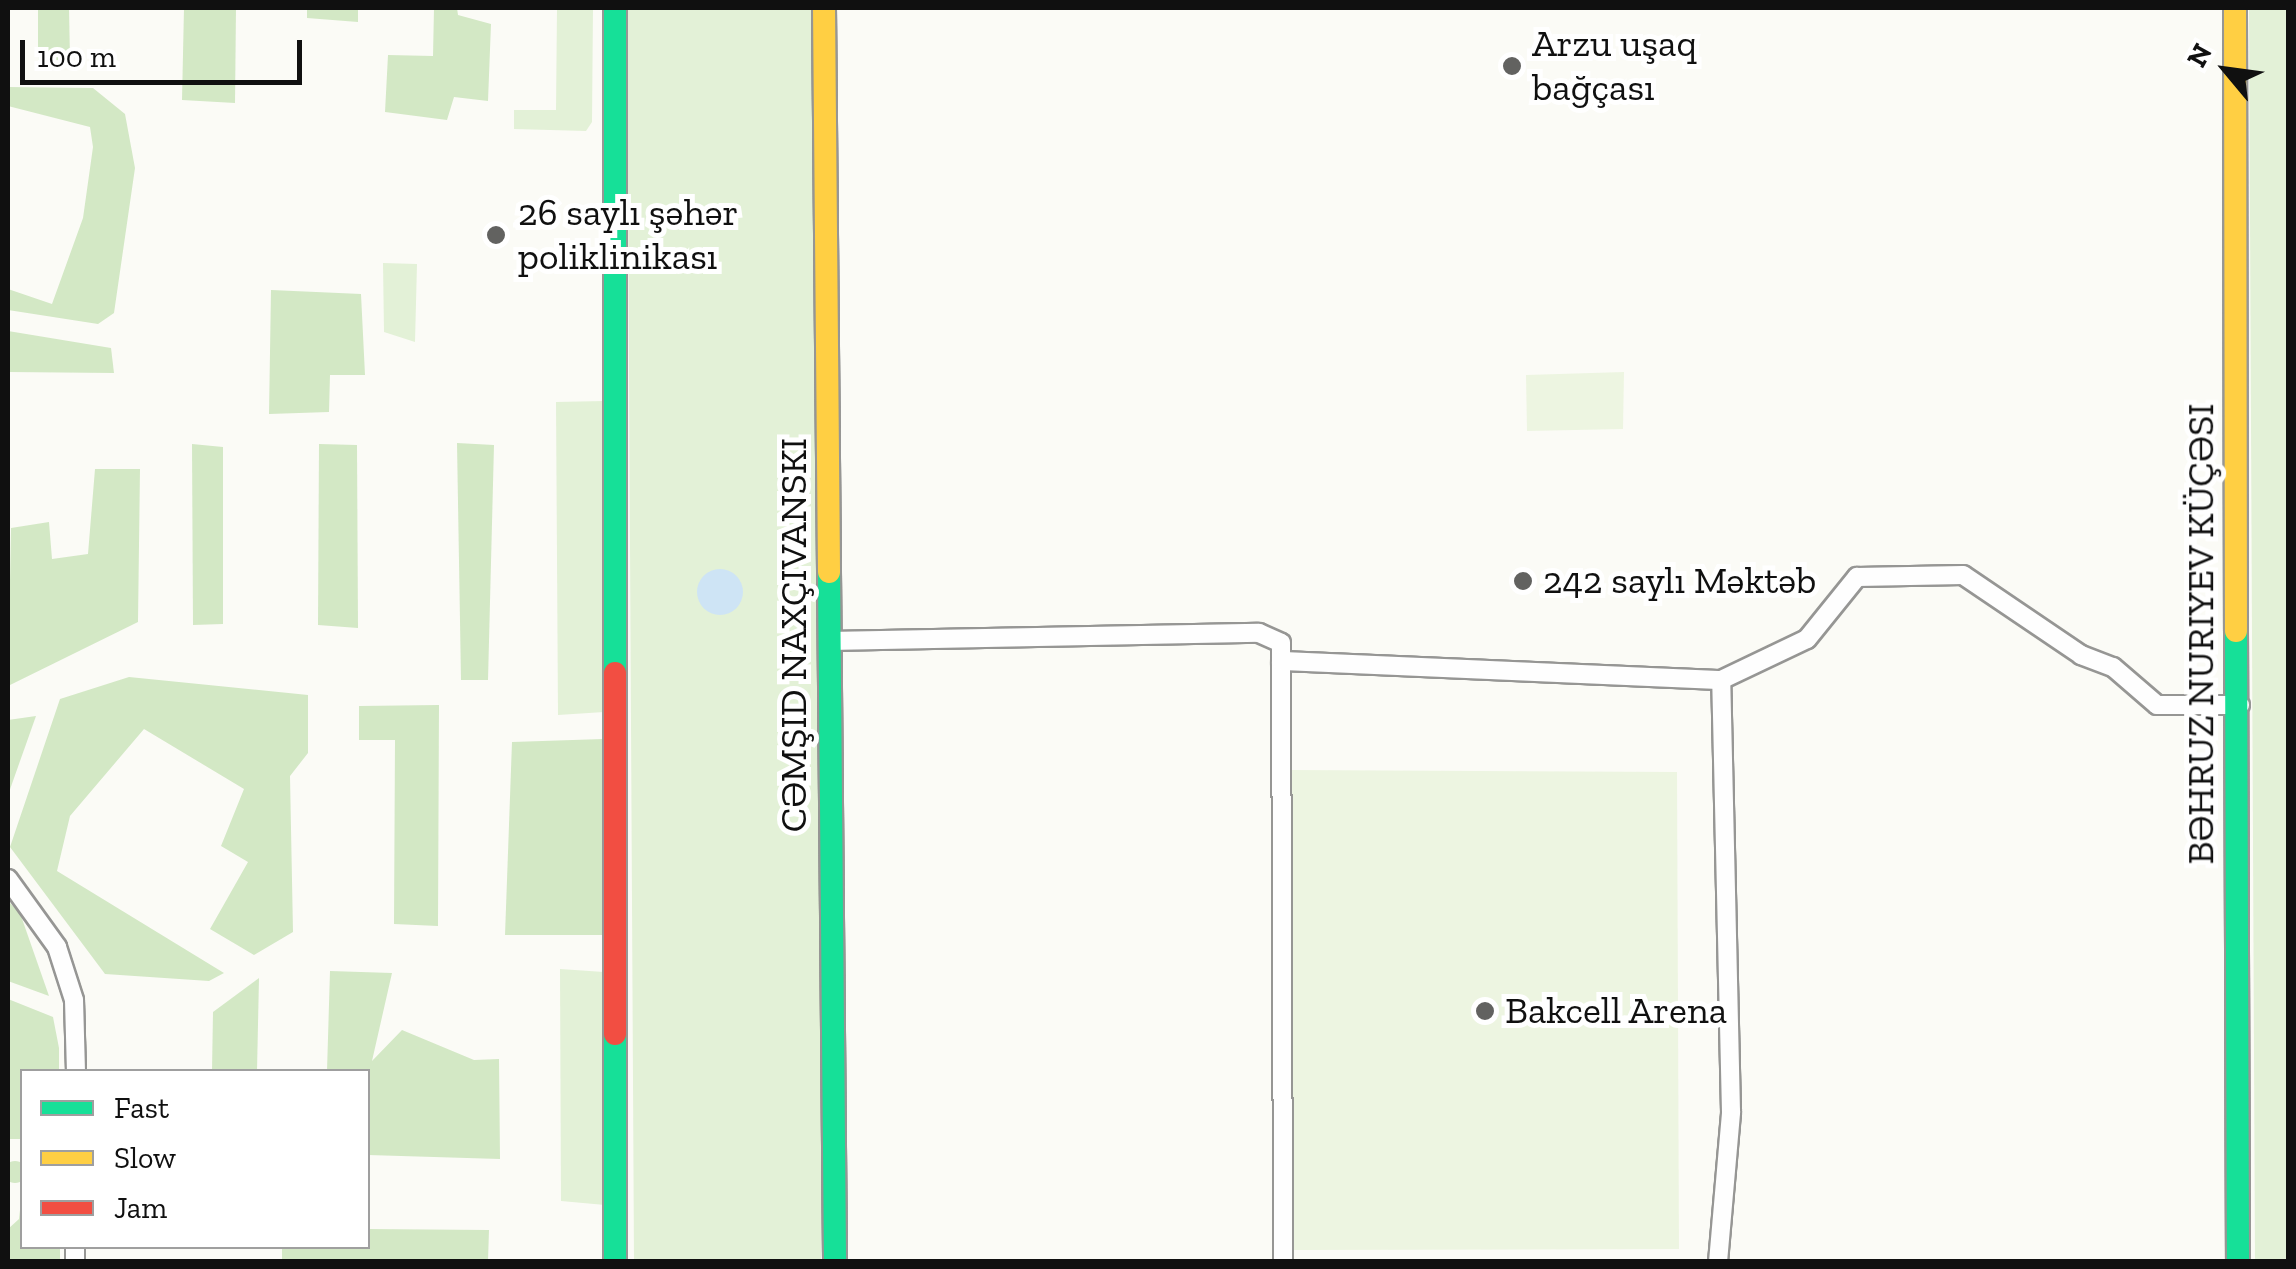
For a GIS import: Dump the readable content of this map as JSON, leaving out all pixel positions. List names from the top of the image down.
{
  "streets": {
    "street": ["BƏHRUZ NURIYEV KÜÇƏSI"]
  },
  "places": [
    "Arzu uşaq bağçası",
    "26 saylı şəhər poliklinikası",
    "242 saylı Məktəb",
    "Bakcell Arena"
  ],
  "legend": ["Fast", "Slow", "Jam"],
  "scale_bar": "100 m",
  "north": "top left"
}
